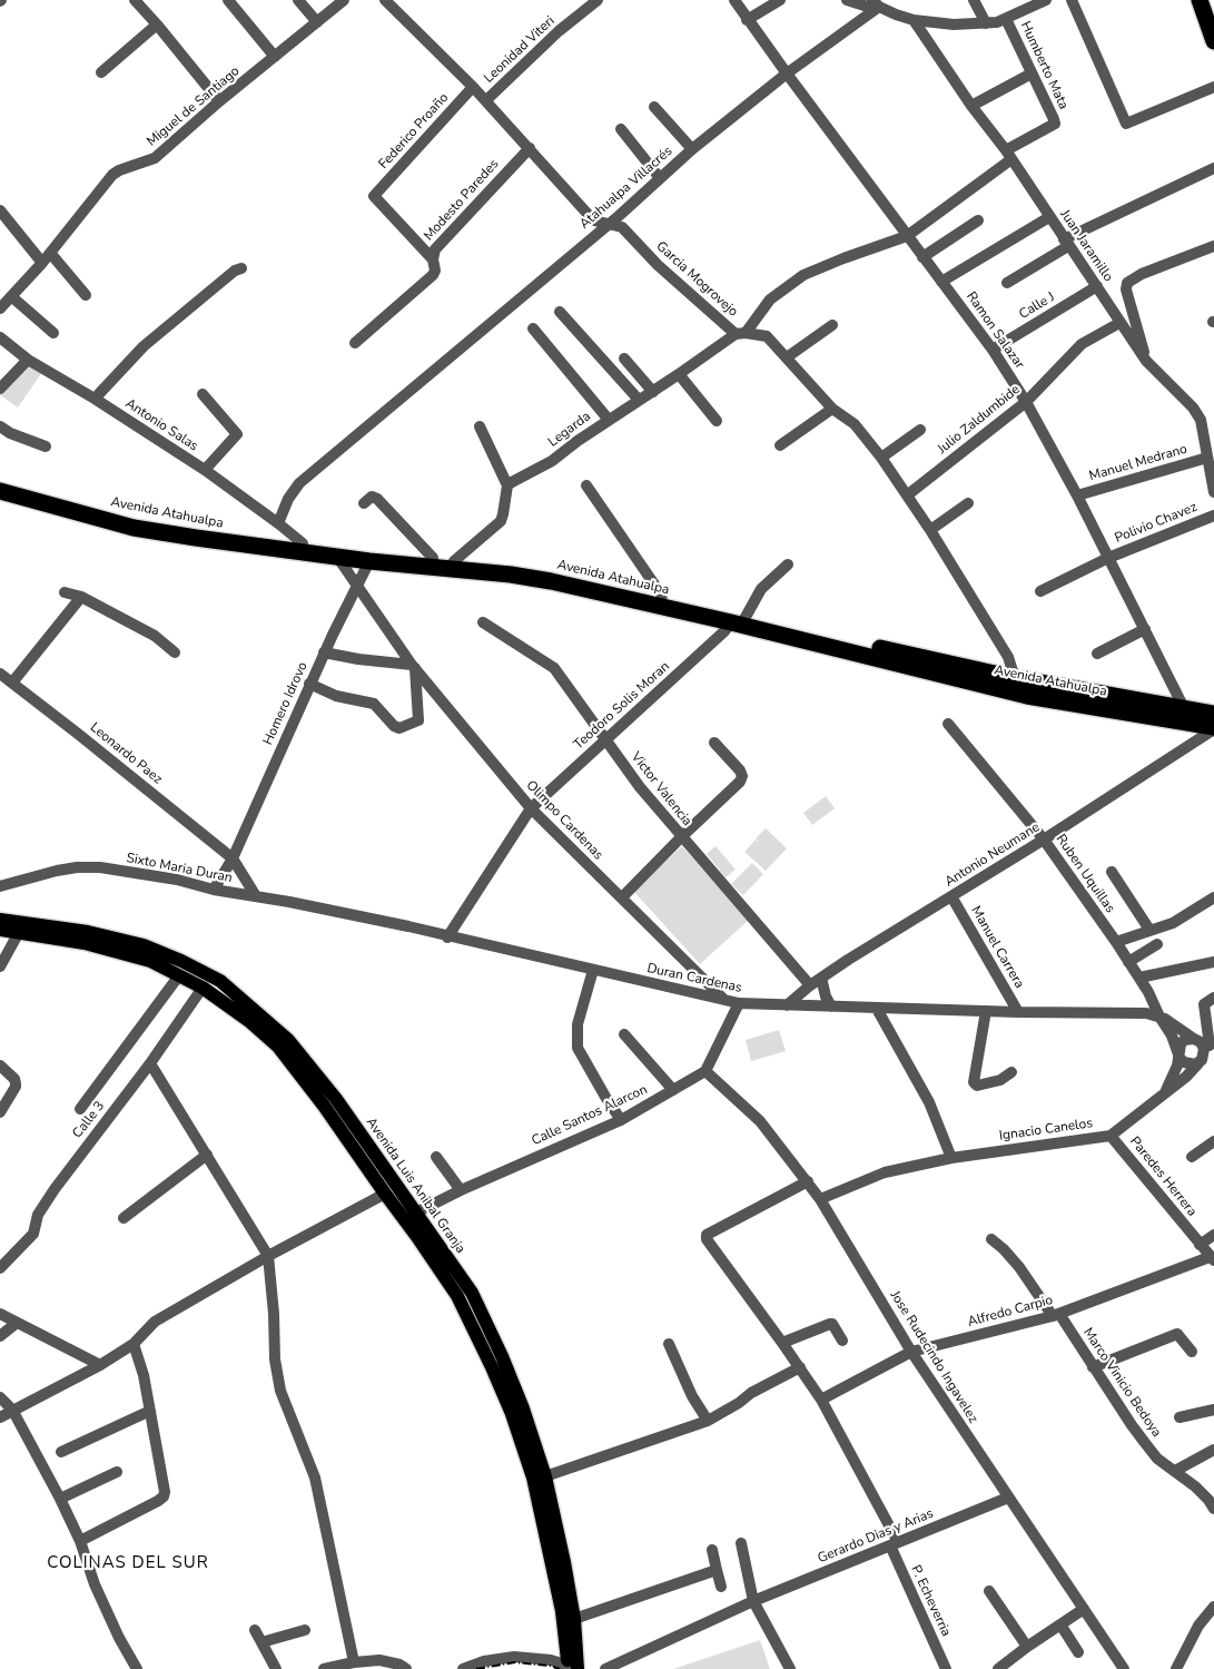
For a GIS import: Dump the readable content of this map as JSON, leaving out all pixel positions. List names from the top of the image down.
{
  "streets": {
    "highway": ["Avenida Atahualpa"],
    "main road": ["Avenida Luis Anibal Granja"],
    "street": [
      "Leonidad Viteri",
      "Humberto Mata",
      "Miguel de Santiago",
      "Federico Proaño",
      "Atahualpa Villacrés",
      "Modesto Paredes",
      "Juan Jaramillo",
      "Garcia Mogrovejo",
      "Calle J",
      "Ramon Salazar",
      "Julio Zaldumbide",
      "Antonio Salas",
      "Legarda",
      "Manuel Medrano",
      "Polivio Chavez",
      "Homero Idrovo",
      "Teodoro Solis Moran",
      "Leonardo Paez",
      "Victor Valencia",
      "Olimpo Cardenas",
      "Antonio Neumane",
      "Sixto Maria Duran",
      "Ruben Uquillas",
      "Manuel Carrera",
      "Duran Cardenas",
      "Calle Santos Alarcon",
      "Calle 3",
      "Ignacio Canelos",
      "Paredes Herrera",
      "Alfredo Carpio",
      "Jose Rudecindo Ingavelez",
      "Marco Vinicio Bedoya",
      "Gerardo Dias y Arias",
      "P. Echeverria"
    ]
  },
  "crossings": [
    ["Leonidad Viteri", "Garcia Mogrovejo"],
    ["Humberto Mata", "Legarda"],
    ["Federico Proaño", "Modesto Paredes"],
    ["Federico Proaño", "Garcia Mogrovejo"],
    ["Atahualpa Villacrés", "Garcia Mogrovejo"],
    ["Atahualpa Villacrés", "Ramon Salazar"],
    ["Atahualpa Villacrés", "Antonio Salas"],
    ["Modesto Paredes", "Garcia Mogrovejo"],
    ["Juan Jaramillo", "Calle J"],
    ["Juan Jaramillo", "Julio Zaldumbide"],
    ["Juan Jaramillo", "Legarda"],
    ["Juan Jaramillo", "Manuel Medrano"],
    ["Garcia Mogrovejo", "Julio Zaldumbide"],
    ["Garcia Mogrovejo", "Legarda"],
    ["Garcia Mogrovejo", "Avenida Atahualpa"],
    ["Calle J", "Ramon Salazar"],
    ["Ramon Salazar", "Julio Zaldumbide"],
    ["Ramon Salazar", "Legarda"],
    ["Ramon Salazar", "Manuel Medrano"],
    ["Ramon Salazar", "Avenida Atahualpa"],
    ["Ramon Salazar", "Polivio Chavez"],
    ["Antonio Salas", "Avenida Atahualpa"],
    ["Avenida Atahualpa", "Homero Idrovo"],
    ["Avenida Atahualpa", "Teodoro Solis Moran"],
    ["Avenida Atahualpa", "Olimpo Cardenas"],
    ["Avenida Atahualpa", "Antonio Neumane"],
    ["Homero Idrovo", "Leonardo Paez"],
    ["Homero Idrovo", "Olimpo Cardenas"],
    ["Homero Idrovo", "Sixto Maria Duran"],
    ["Teodoro Solis Moran", "Victor Valencia"],
    ["Teodoro Solis Moran", "Olimpo Cardenas"],
    ["Teodoro Solis Moran", "Duran Cardenas"],
    ["Victor Valencia", "Antonio Neumane"],
    ["Olimpo Cardenas", "Duran Cardenas"],
    ["Antonio Neumane", "Ruben Uquillas"],
    ["Antonio Neumane", "Manuel Carrera"],
    ["Antonio Neumane", "Duran Cardenas"],
    ["Sixto Maria Duran", "Duran Cardenas"],
    ["Ruben Uquillas", "Duran Cardenas"],
    ["Manuel Carrera", "Duran Cardenas"],
    ["Calle Santos Alarcon", "Avenida Luis Anibal Granja"],
    ["Calle Santos Alarcon", "Jose Rudecindo Ingavelez"],
    ["Calle 3", "Avenida Luis Anibal Granja"],
    ["Ignacio Canelos", "Paredes Herrera"],
    ["Ignacio Canelos", "Jose Rudecindo Ingavelez"],
    ["Paredes Herrera", "Alfredo Carpio"],
    ["Alfredo Carpio", "Jose Rudecindo Ingavelez"],
    ["Alfredo Carpio", "Marco Vinicio Bedoya"],
    ["Alfredo Carpio", "P. Echeverria"],
    ["Jose Rudecindo Ingavelez", "Gerardo Dias y Arias"],
    ["Jose Rudecindo Ingavelez", "P. Echeverria"],
    ["Gerardo Dias y Arias", "P. Echeverria"]
  ],
  "districts": ["COLINAS DEL SUR"]
}
